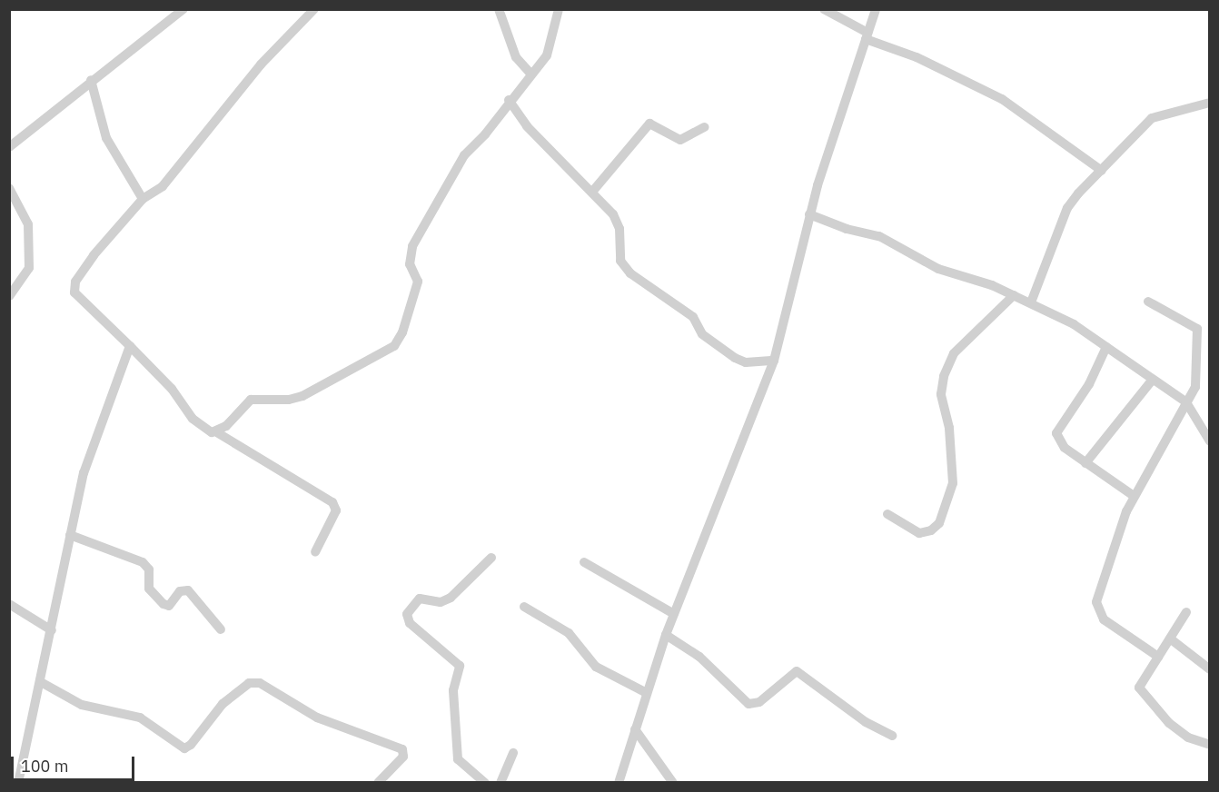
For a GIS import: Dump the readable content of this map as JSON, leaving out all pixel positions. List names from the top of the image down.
{
  "scale_bar": "100 m"
}
